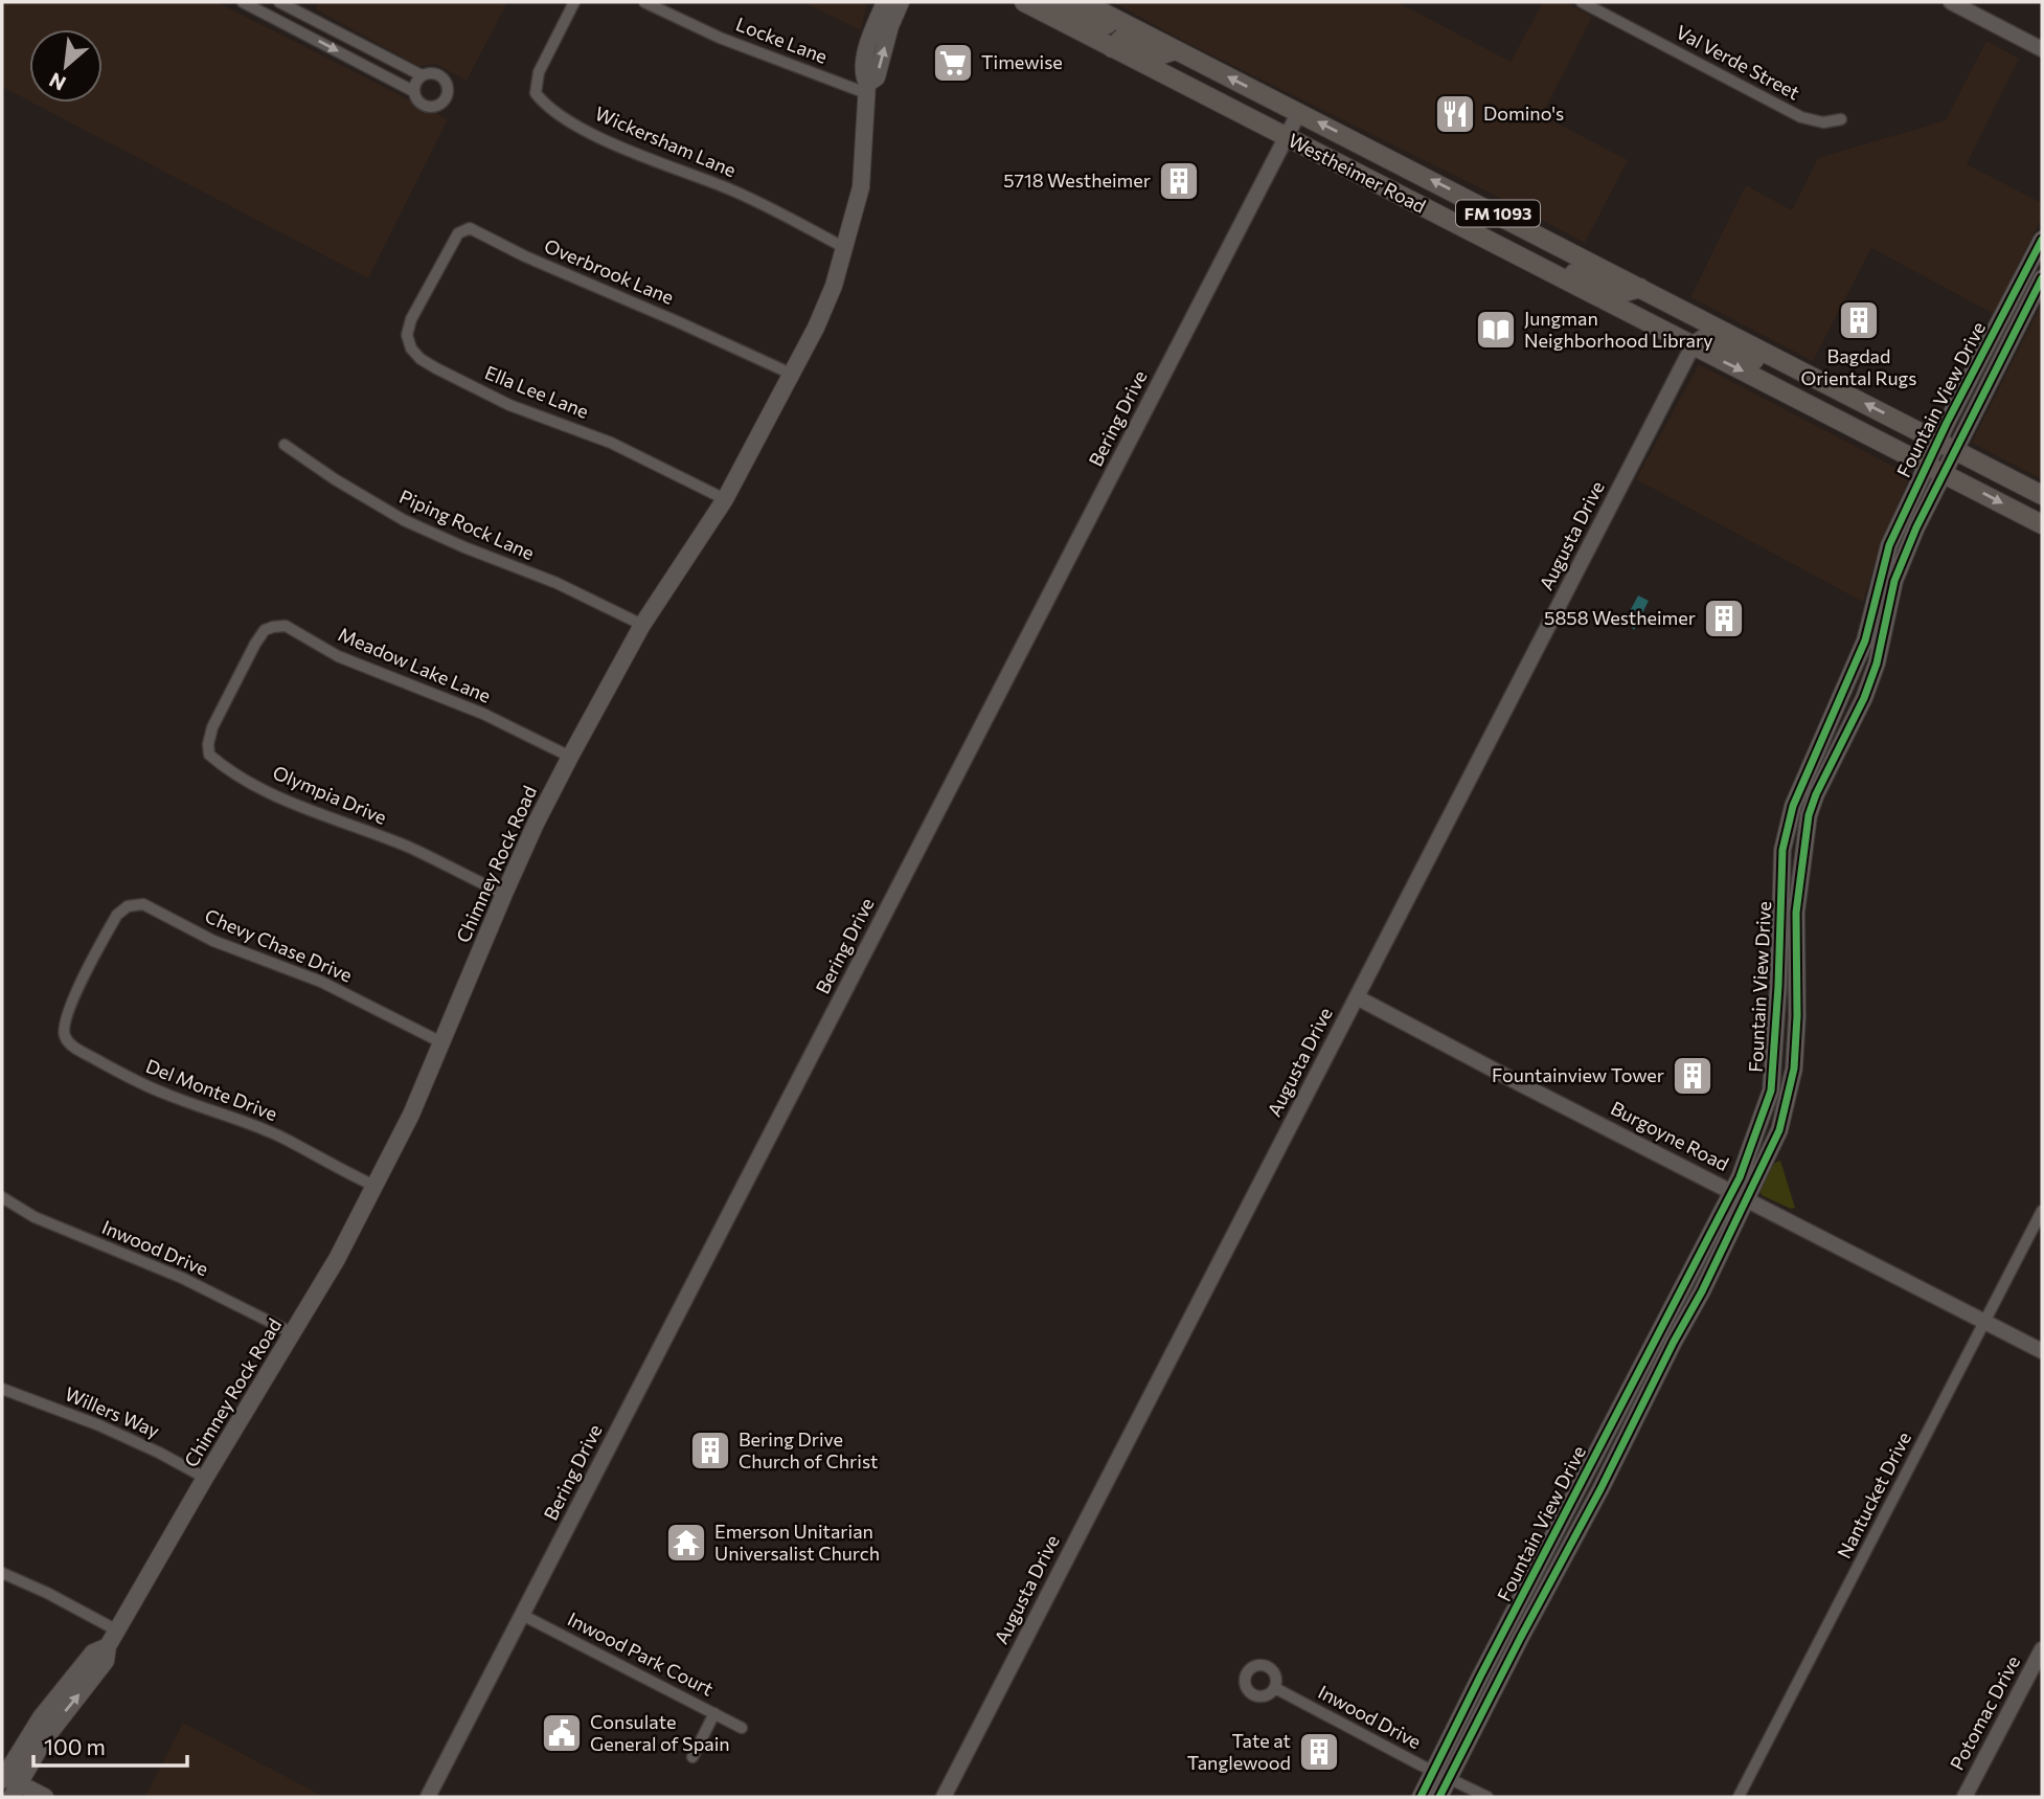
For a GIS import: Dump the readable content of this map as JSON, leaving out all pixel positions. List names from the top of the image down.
{
  "streets": {
    "main road": [
      "Westheimer Road",
      "FM 1093",
      "Fountain View Drive",
      "Chimney Rock Road"
    ],
    "street": [
      "Locke Lane",
      "Val Verde Street",
      "Wickersham Lane",
      "Overbrook Lane",
      "Ella Lee Lane",
      "Bering Drive",
      "Piping Rock Lane",
      "Augusta Drive",
      "Meadow Lake Lane",
      "Olympia Drive",
      "Chevy Chase Drive",
      "Del Monte Drive",
      "Burgoyne Road",
      "Inwood Drive",
      "Willers Way",
      "Nantucket Drive",
      "Inwood Park Court",
      "Potomac Drive"
    ]
  },
  "crossings": [
    ["Locke Lane", "Chimney Rock Road"],
    ["Wickersham Lane", "Chimney Rock Road"],
    ["Westheimer Road", "Fountain View Drive"],
    ["Westheimer Road", "Bering Drive"],
    ["Westheimer Road", "Augusta Drive"],
    ["Overbrook Lane", "Ella Lee Lane"],
    ["Overbrook Lane", "Chimney Rock Road"],
    ["Ella Lee Lane", "Chimney Rock Road"],
    ["Fountain View Drive", "Burgoyne Road"],
    ["Fountain View Drive", "Inwood Drive"],
    ["Bering Drive", "Inwood Park Court"],
    ["Piping Rock Lane", "Chimney Rock Road"],
    ["Augusta Drive", "Burgoyne Road"],
    ["Meadow Lake Lane", "Olympia Drive"],
    ["Meadow Lake Lane", "Chimney Rock Road"],
    ["Olympia Drive", "Chimney Rock Road"],
    ["Chimney Rock Road", "Chevy Chase Drive"],
    ["Chimney Rock Road", "Del Monte Drive"],
    ["Chimney Rock Road", "Inwood Drive"],
    ["Chimney Rock Road", "Willers Way"],
    ["Chevy Chase Drive", "Del Monte Drive"],
    ["Burgoyne Road", "Nantucket Drive"]
  ],
  "places": {
    "supermarket": ["Timewise"],
    "restaurant": ["Domino's"],
    "building": [
      "5718 Westheimer",
      "Bagdad Oriental Rugs",
      "5858 Westheimer",
      "Fountainview Tower",
      "Bering Drive Church of Christ",
      "Tate at Tanglewood"
    ],
    "library": ["Jungman Neighborhood Library"],
    "temple": ["Emerson Unitarian Universalist Church"],
    "public building": ["Consulate General of Spain"]
  },
  "scale_bar": "100 m",
  "north": "bottom left"
}
